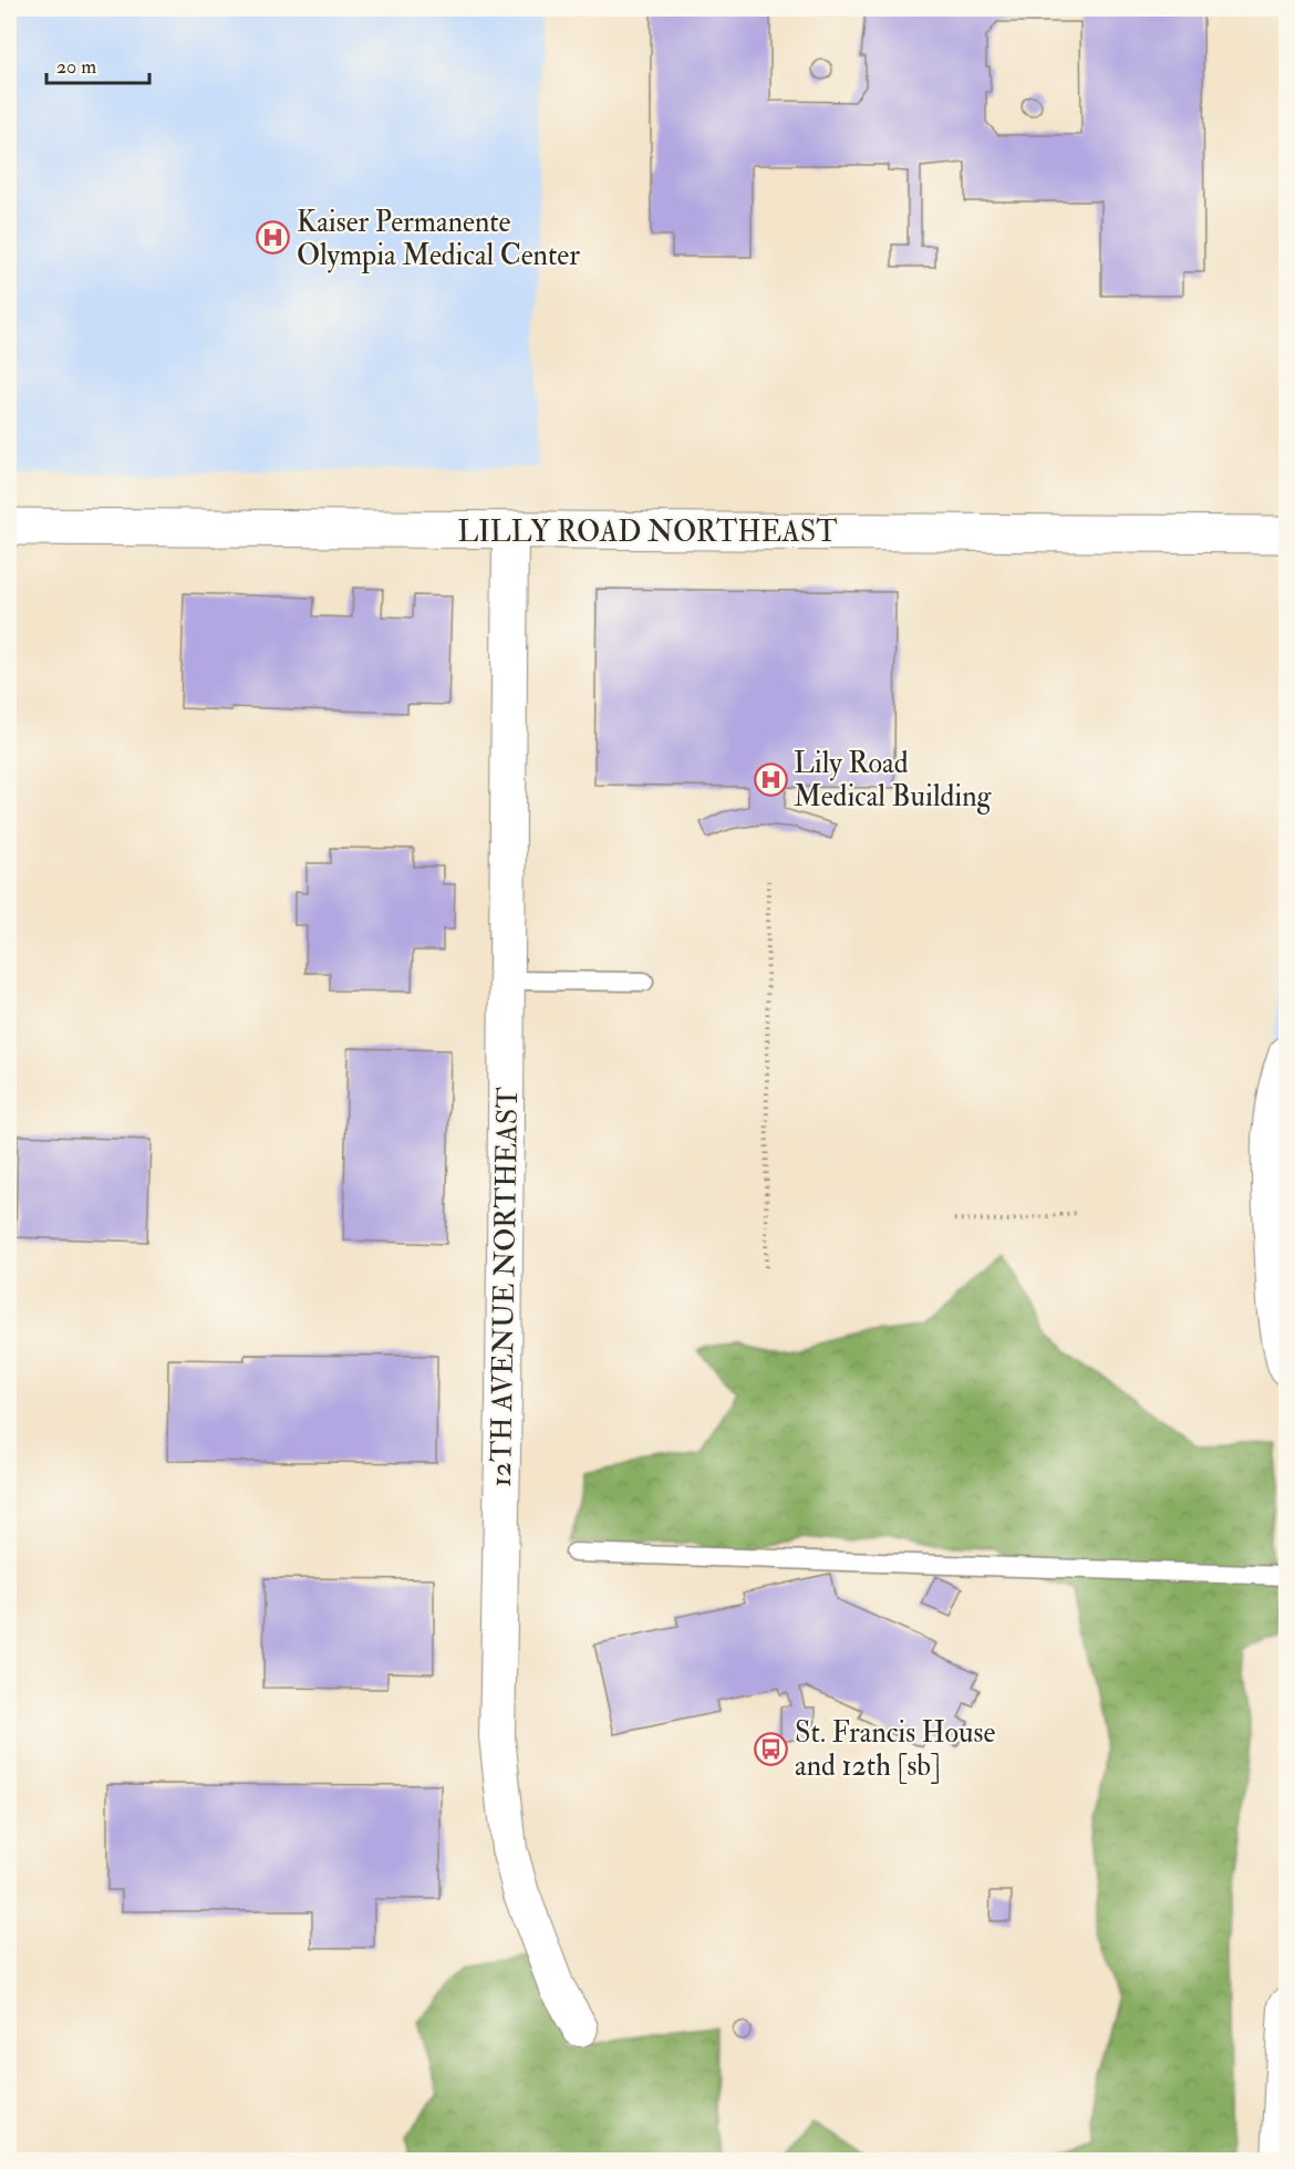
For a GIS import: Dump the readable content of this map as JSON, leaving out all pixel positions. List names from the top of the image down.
{
  "streets": {
    "street": ["LILLY ROAD NORTHEAST", "12TH AVENUE NORTHEAST"]
  },
  "crossings": [
    ["LILLY ROAD NORTHEAST", "12TH AVENUE NORTHEAST"]
  ],
  "places": {
    "hospital": ["Kaiser Permanente Olympia Medical Center", "Lily Road Medical Building"],
    "bus stop": ["St. Francis House and 12th [sb]"]
  },
  "scale_bar": "20 m"
}
